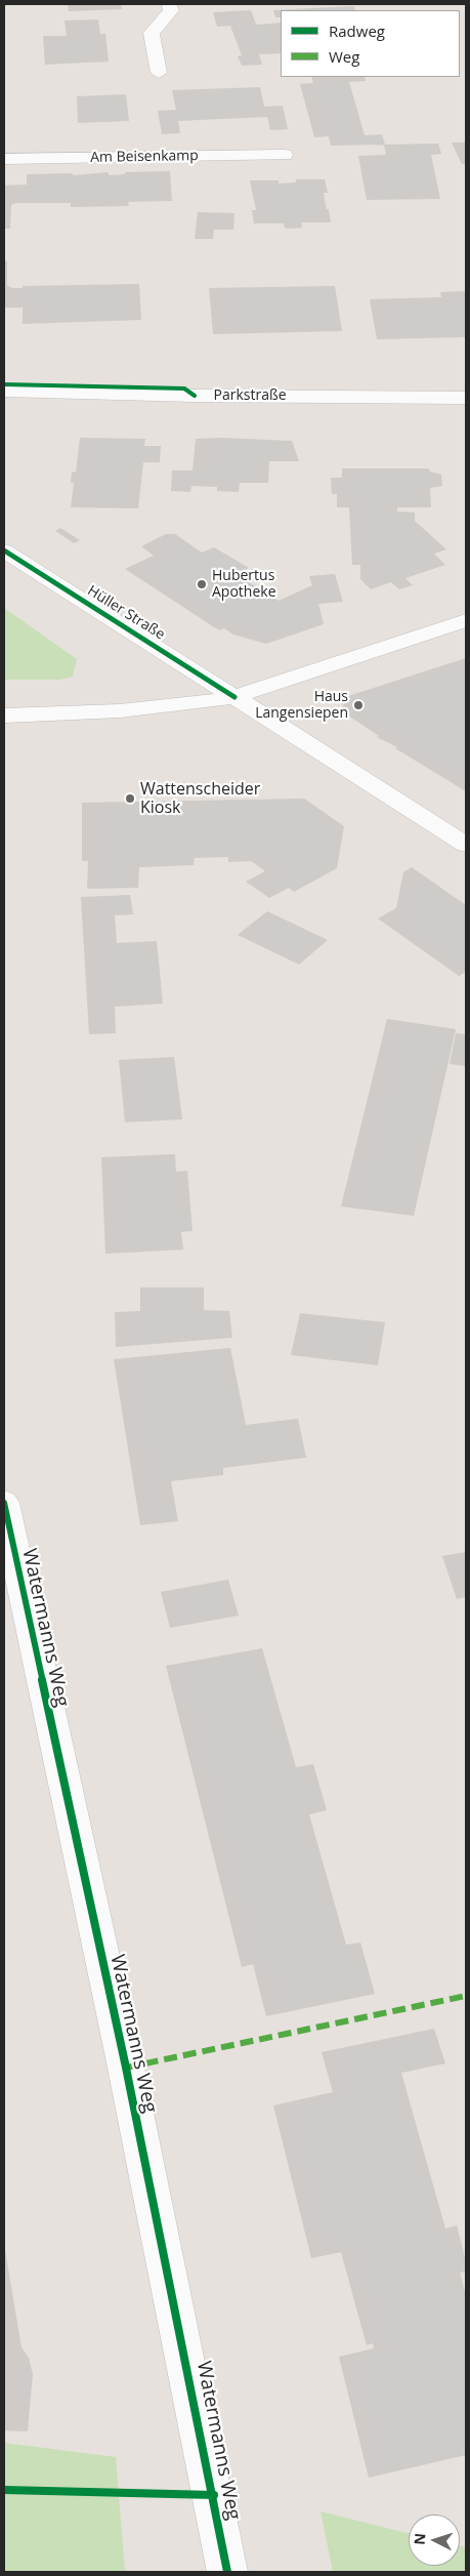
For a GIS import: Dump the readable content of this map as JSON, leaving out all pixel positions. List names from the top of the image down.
{
  "streets": {
    "street": [
      "Am Beisenkamp",
      "Parkstraße",
      "Hüller Straße",
      "Watermanns Weg"
    ]
  },
  "places": ["Hubertus Apotheke", "Haus Langensiepen", "Wattenscheider Kiosk"],
  "legend": ["Radweg", "Weg"],
  "north": "left"
}
